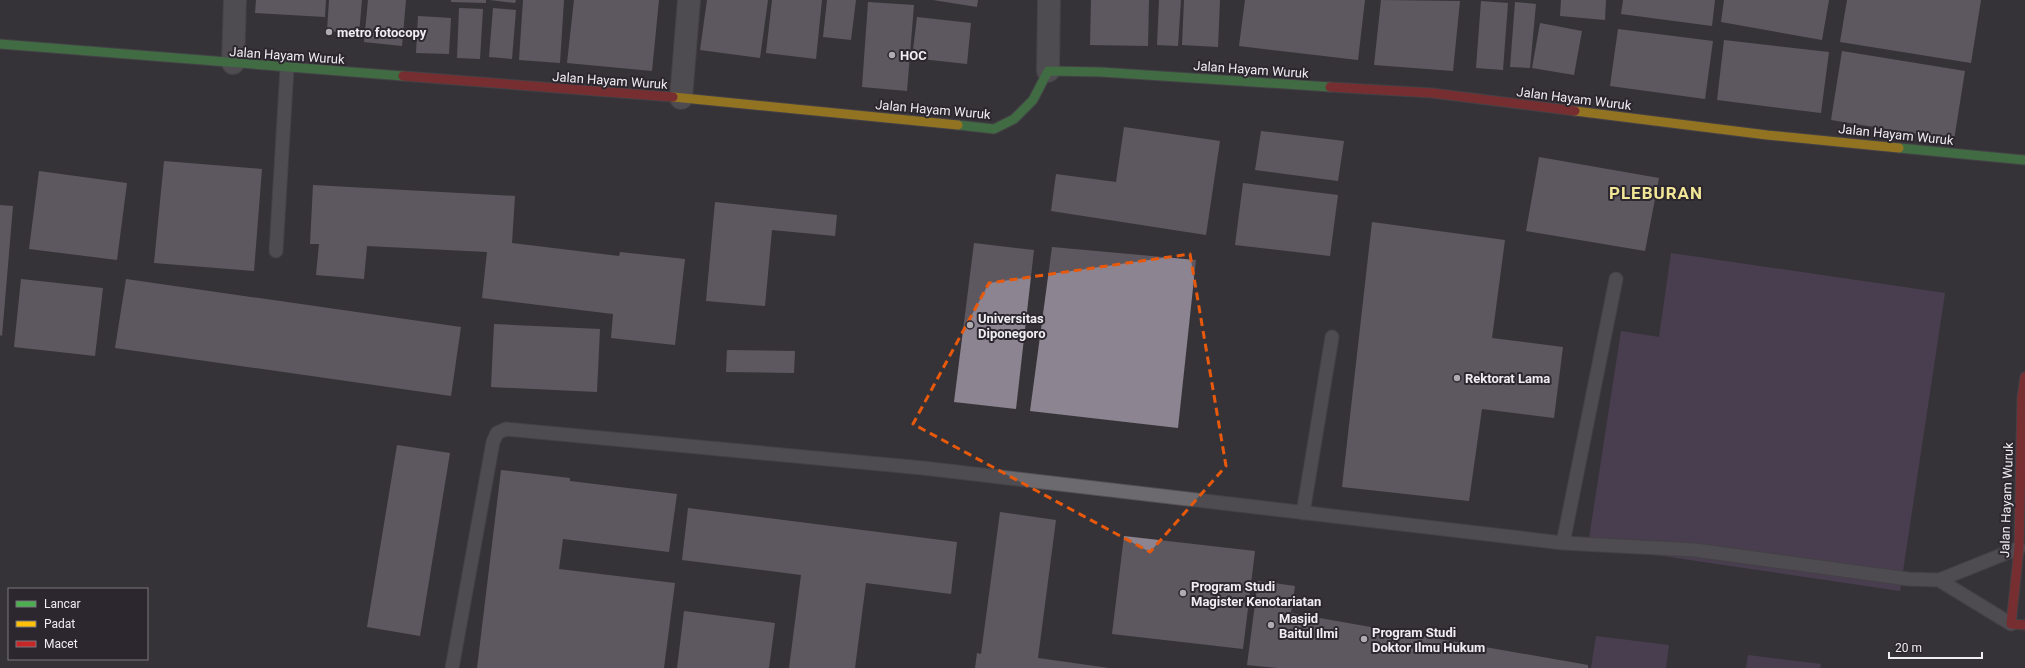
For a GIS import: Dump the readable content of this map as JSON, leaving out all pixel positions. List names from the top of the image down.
{
  "streets": {
    "street": ["Jalan Hayam Wuruk"]
  },
  "districts": ["PLEBURAN"],
  "places": [
    "metro fotocopy",
    "HOC",
    "Universitas Diponegoro",
    "Rektorat Lama",
    "Program Studi Magister Kenotariatan",
    "Masjid Baitul Ilmi",
    "Program Studi Doktor Ilmu Hukum"
  ],
  "legend": ["Lancar", "Padat", "Macet"],
  "scale_bar": "20 m"
}
